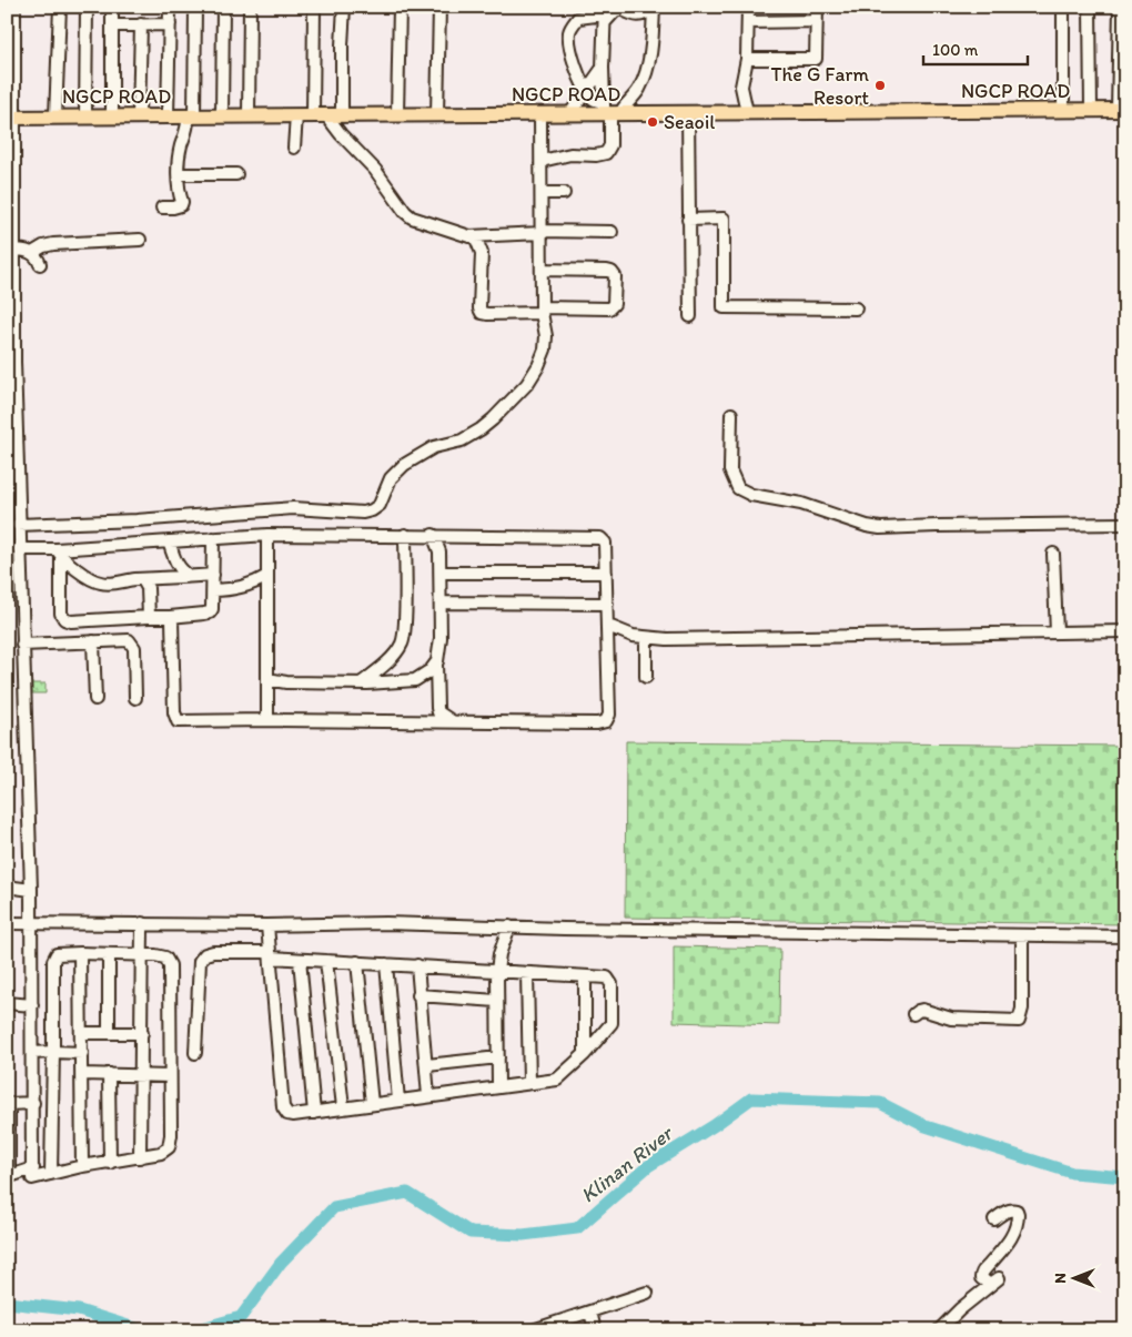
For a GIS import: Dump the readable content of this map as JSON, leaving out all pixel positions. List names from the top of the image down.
{
  "streets": {
    "main road": ["NGCP ROAD"]
  },
  "water": ["Klinan River"],
  "places": ["The G Farm Resort", "Seaoil"],
  "scale_bar": "100 m",
  "north": "left"
}
